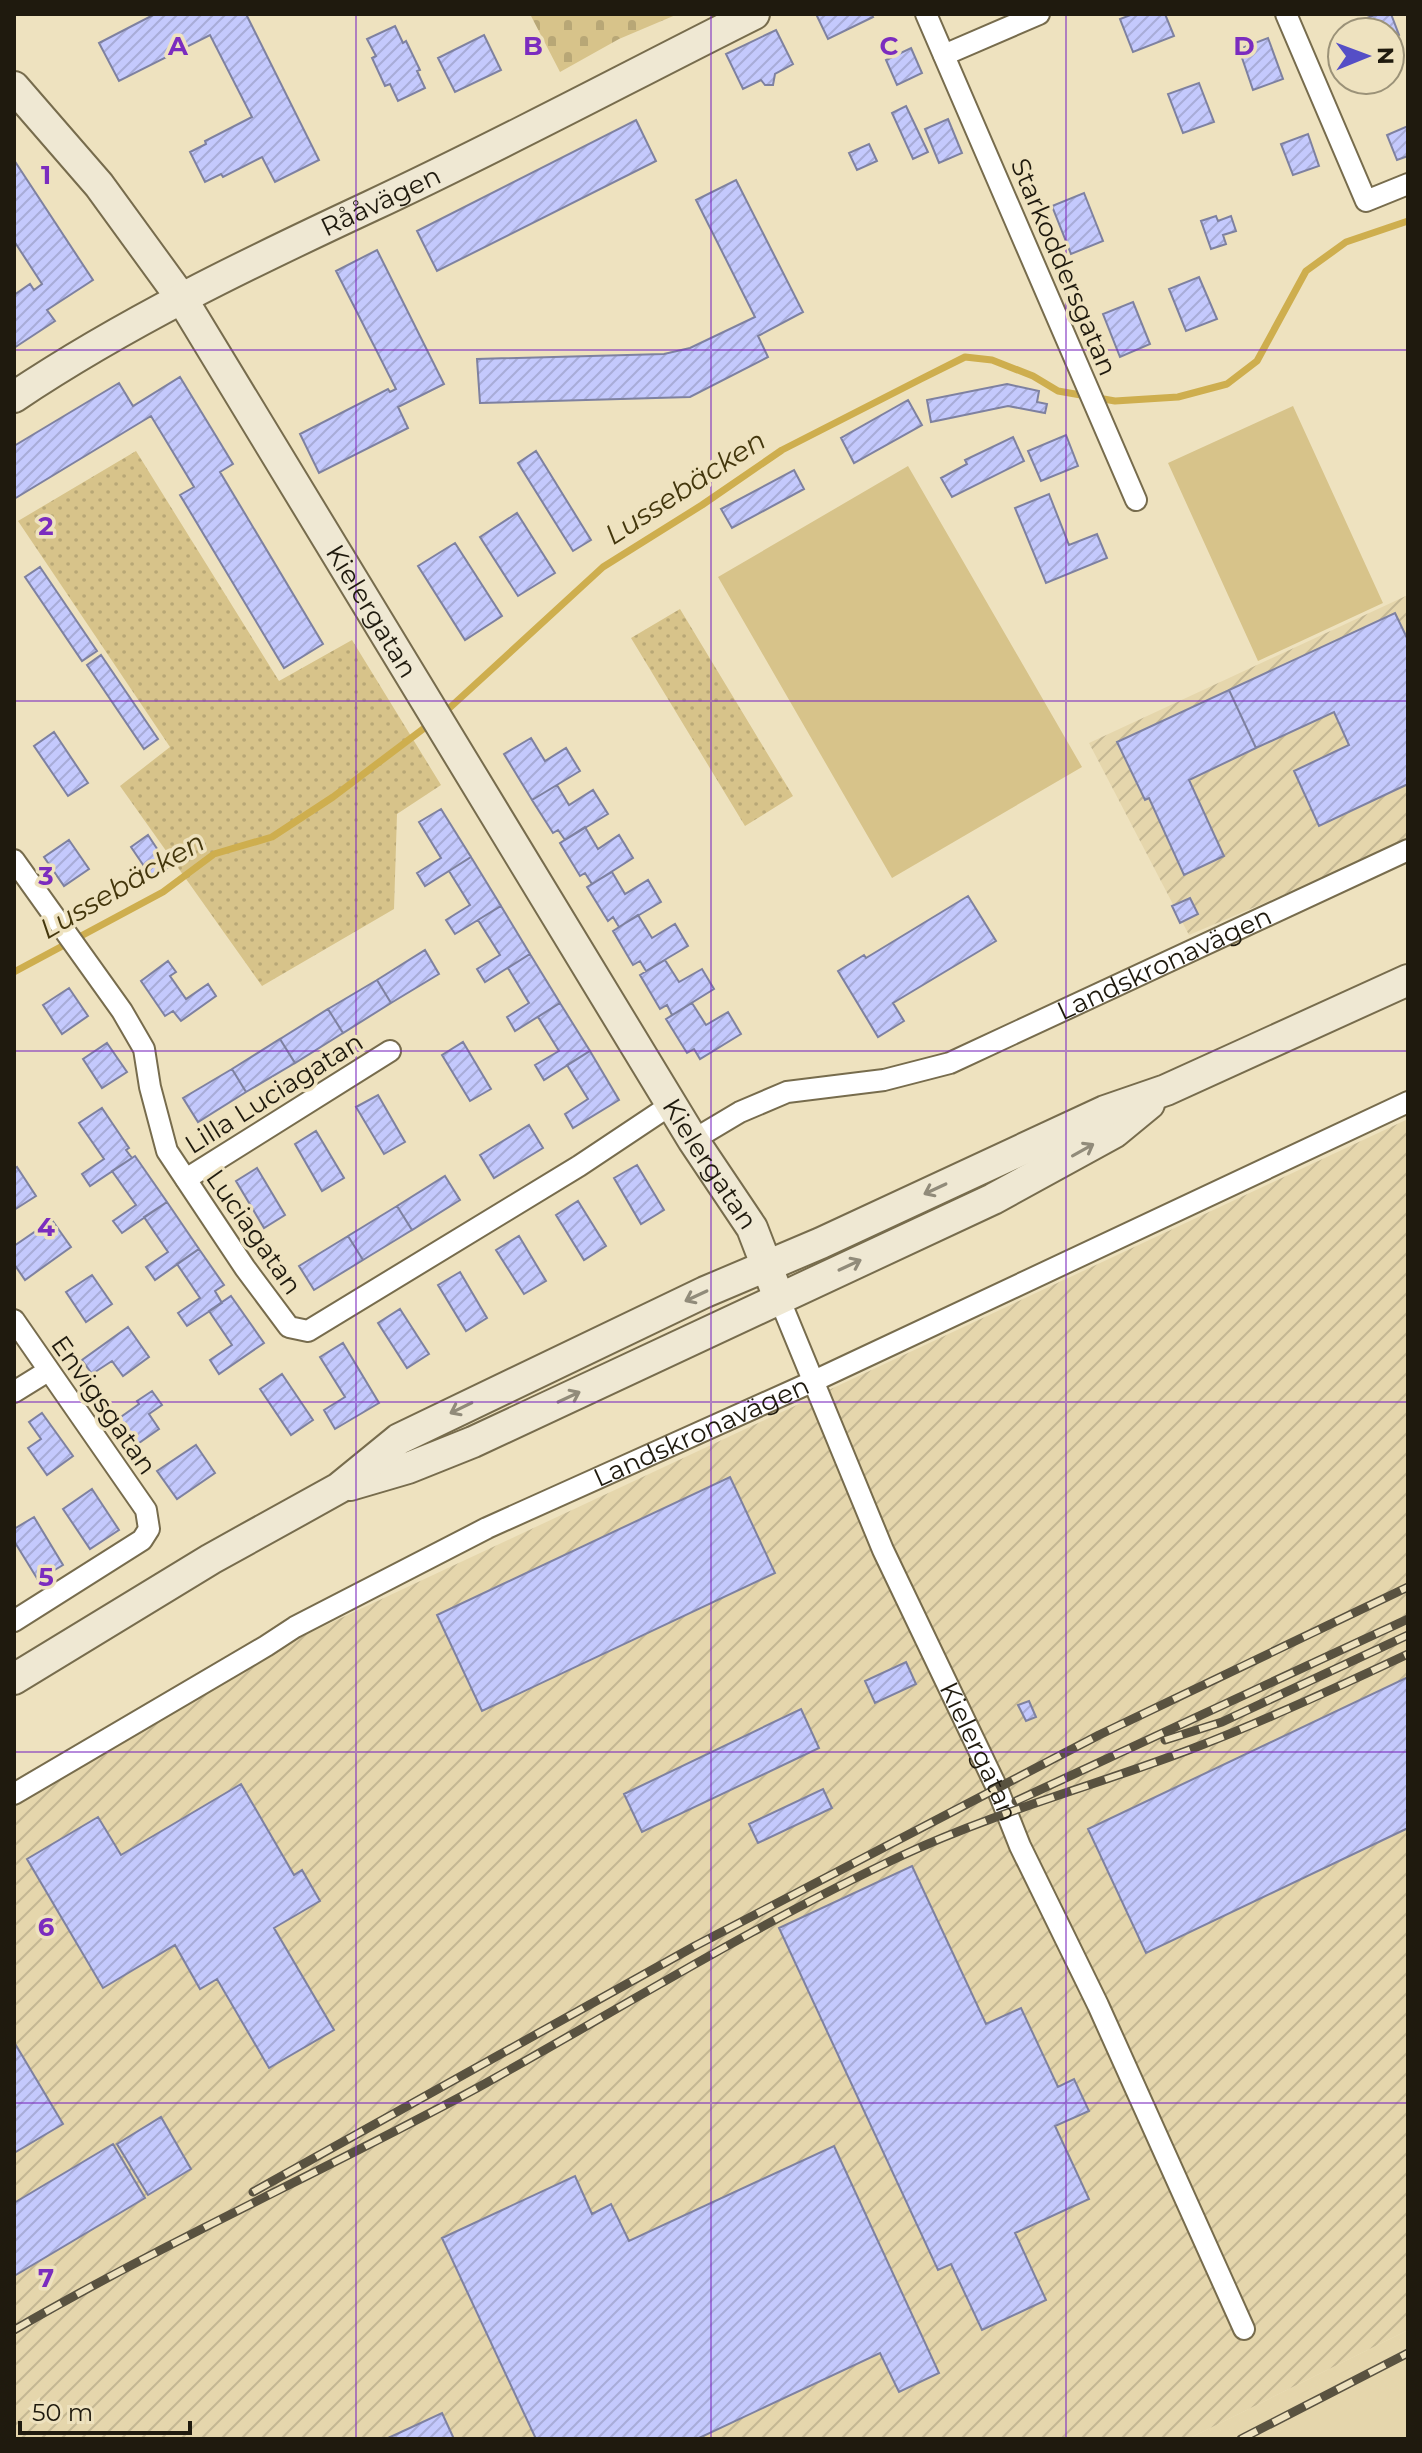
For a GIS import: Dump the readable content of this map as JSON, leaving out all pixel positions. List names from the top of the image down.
{
  "streets": {
    "main road": ["Rååvägen", "Kielergatan"],
    "street": [
      "Starkoddersgatan",
      "Landskronavägen",
      "Lilla Luciagatan",
      "Luciagatan",
      "Envigsgatan"
    ]
  },
  "crossings": [
    ["Rååvägen", "Kielergatan"],
    ["Kielergatan", "Landskronavägen"],
    ["Kielergatan", "Luciagatan"],
    ["Lilla Luciagatan", "Luciagatan"]
  ],
  "water": ["Lussebäcken"],
  "scale_bar": "50 m",
  "north": "right",
  "grid": {
    "columns": [
      "A",
      "B",
      "C",
      "D"
    ],
    "rows": [
      "1",
      "2",
      "3",
      "4",
      "5",
      "6",
      "7"
    ]
  }
}
